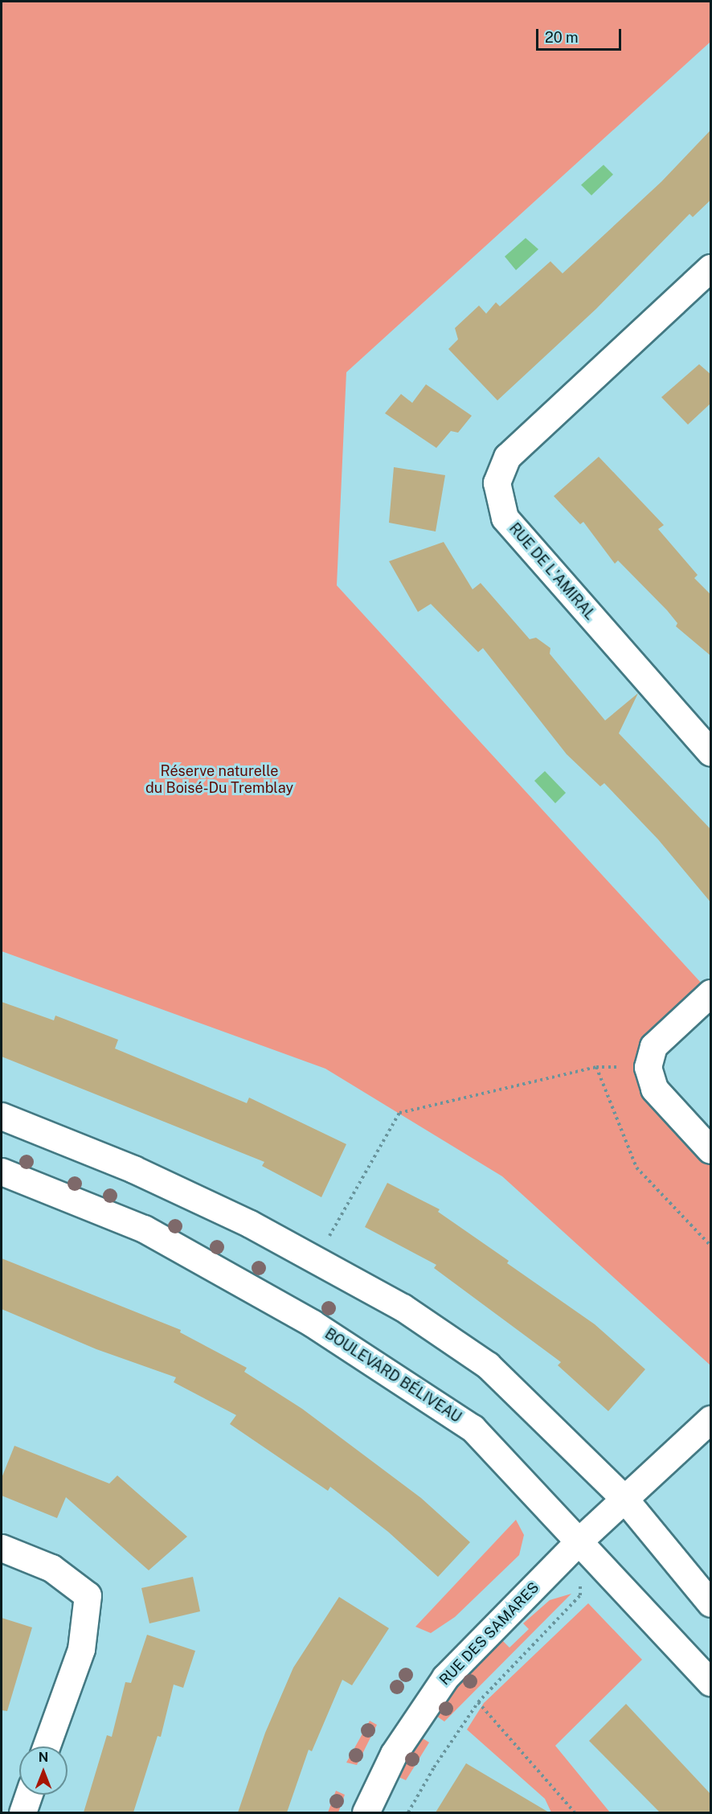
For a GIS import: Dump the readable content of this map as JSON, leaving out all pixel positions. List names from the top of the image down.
{
  "streets": {
    "street": ["RUE DE L'AMIRAL", "BOULEVARD BÉLIVEAU", "RUE DES SAMARES"]
  },
  "crossings": [
    ["BOULEVARD BÉLIVEAU", "RUE DES SAMARES"]
  ],
  "parks": ["Réserve naturelle du Boisé-Du Tremblay"],
  "scale_bar": "20 m",
  "north": "top"
}
